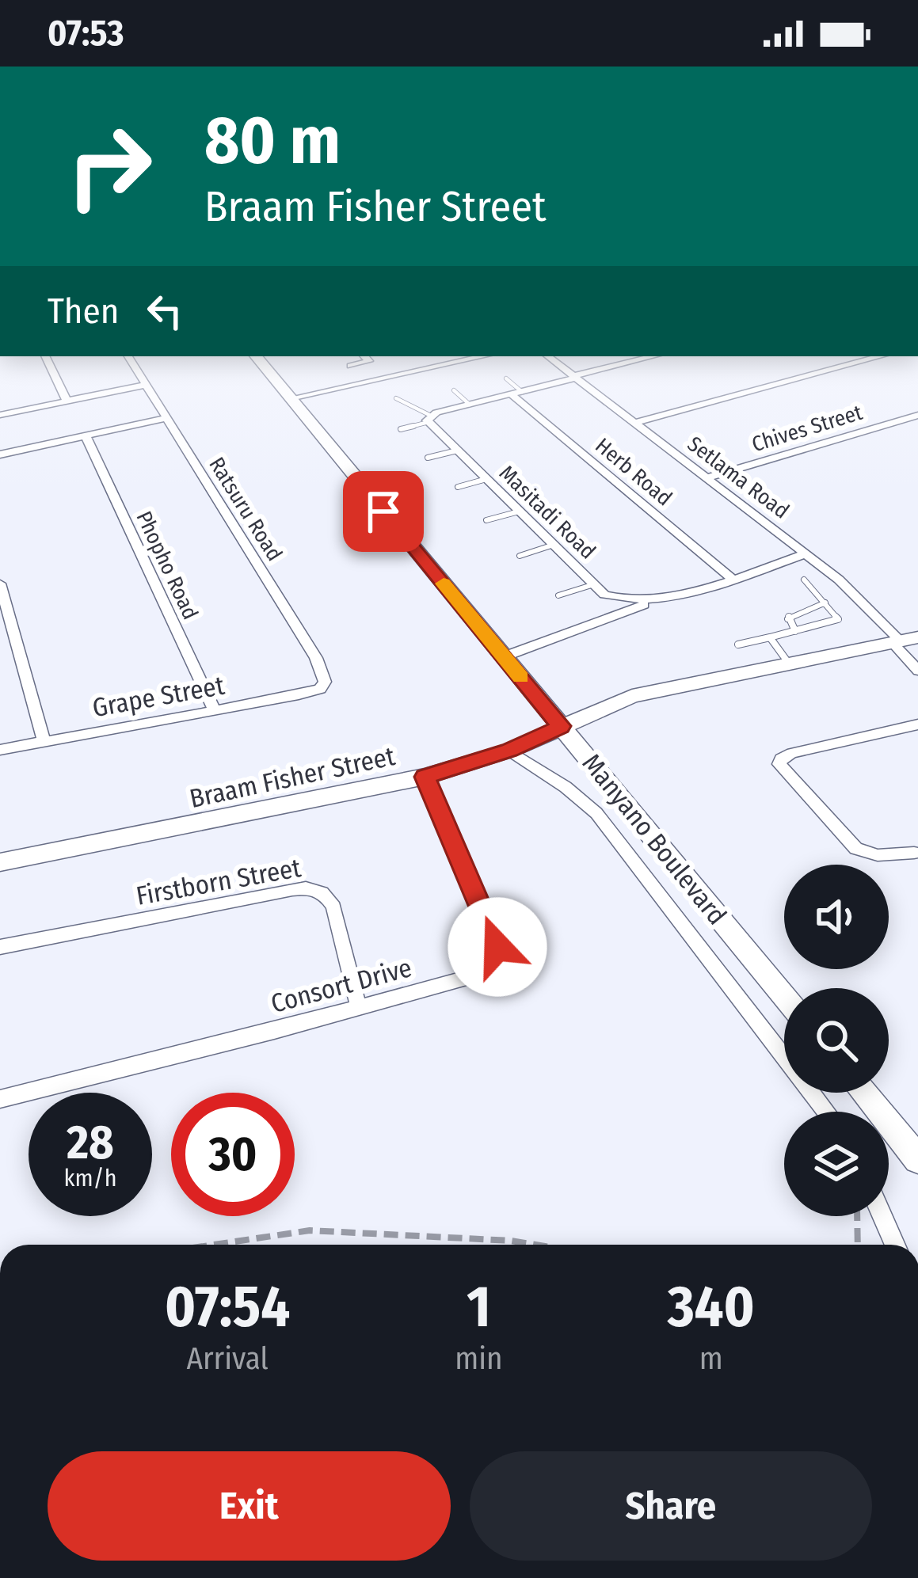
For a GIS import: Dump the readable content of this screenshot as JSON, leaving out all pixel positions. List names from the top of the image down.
{
  "streets": {
    "street": [
      "Chives Street",
      "Herb Road",
      "Setlama Road",
      "Ratsuru Road",
      "Masitadi Road",
      "Phopho Road",
      "Grape Street",
      "Braam Fisher Street",
      "Manyano Boulevard",
      "Firstborn Street",
      "Consort Drive"
    ]
  },
  "crossings": [
    ["Chives Street", "Setlama Road"],
    ["Herb Road", "Masitadi Road"],
    ["Setlama Road", "Masitadi Road"],
    ["Setlama Road", "Braam Fisher Street"],
    ["Ratsuru Road", "Grape Street"],
    ["Phopho Road", "Grape Street"],
    ["Braam Fisher Street", "Manyano Boulevard"],
    ["Braam Fisher Street", "Consort Drive"],
    ["Firstborn Street", "Consort Drive"]
  ],
  "page": {
    "status": "07:53",
    "turn": ["80 m", "Braam Fisher Street"],
    "then": "Then",
    "speed": "28 km/h",
    "limit": "30",
    "eta": [
      "07:54",
      "Arrival",
      "1",
      "min",
      "340",
      "m"
    ],
    "buttons": ["Exit", "Share"]
  }
}
